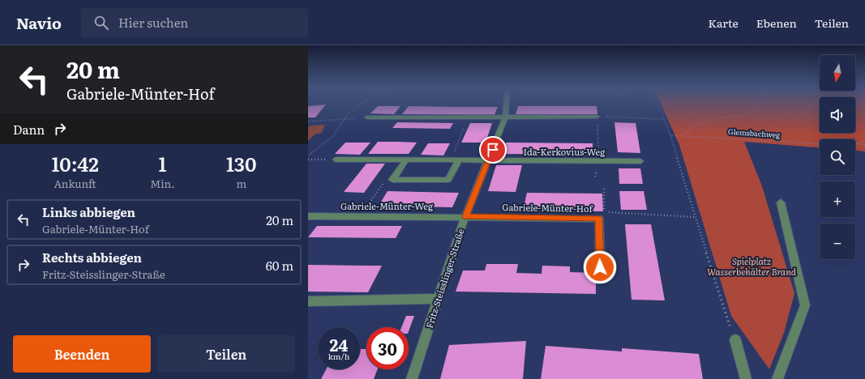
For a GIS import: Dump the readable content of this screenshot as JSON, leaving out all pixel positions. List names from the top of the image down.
{
  "streets": {
    "street": [
      "Ida-Kerkovius-Weg",
      "Gabriele-Münter-Weg",
      "Gabriele-Münter-Hof",
      "Fritz-Steisslinger-Straße"
    ],
    "path": ["Glemsbachweg"]
  },
  "crossings": [
    ["Ida-Kerkovius-Weg", "Fritz-Steisslinger-Straße"],
    ["Gabriele-Münter-Weg", "Gabriele-Münter-Hof"],
    ["Gabriele-Münter-Weg", "Fritz-Steisslinger-Straße"],
    ["Gabriele-Münter-Hof", "Fritz-Steisslinger-Straße"]
  ],
  "parks": ["Spielplatz Wasserbehälter Brand"],
  "north": "bottom",
  "page": {
    "header": "Navio",
    "search": "Hier suchen",
    "nav": ["Karte", "Ebenen", "Teilen"],
    "turn": ["20 m", "Gabriele-Münter-Hof"],
    "map_buttons": ["+", "−"],
    "then": "Dann",
    "eta": [
      "10:42",
      "Ankunft",
      "1",
      "Min.",
      "130",
      "m"
    ],
    "list": [
      {
        "name": "Links abbiegen",
        "note": "Gabriele-Münter-Hof",
        "value": "20 m"
      },
      {
        "name": "Rechts abbiegen",
        "note": "Fritz-Steisslinger-Straße",
        "value": "60 m"
      }
    ],
    "speed": "24 km/h",
    "limit": "30",
    "buttons": ["Beenden", "Teilen"]
  }
}
